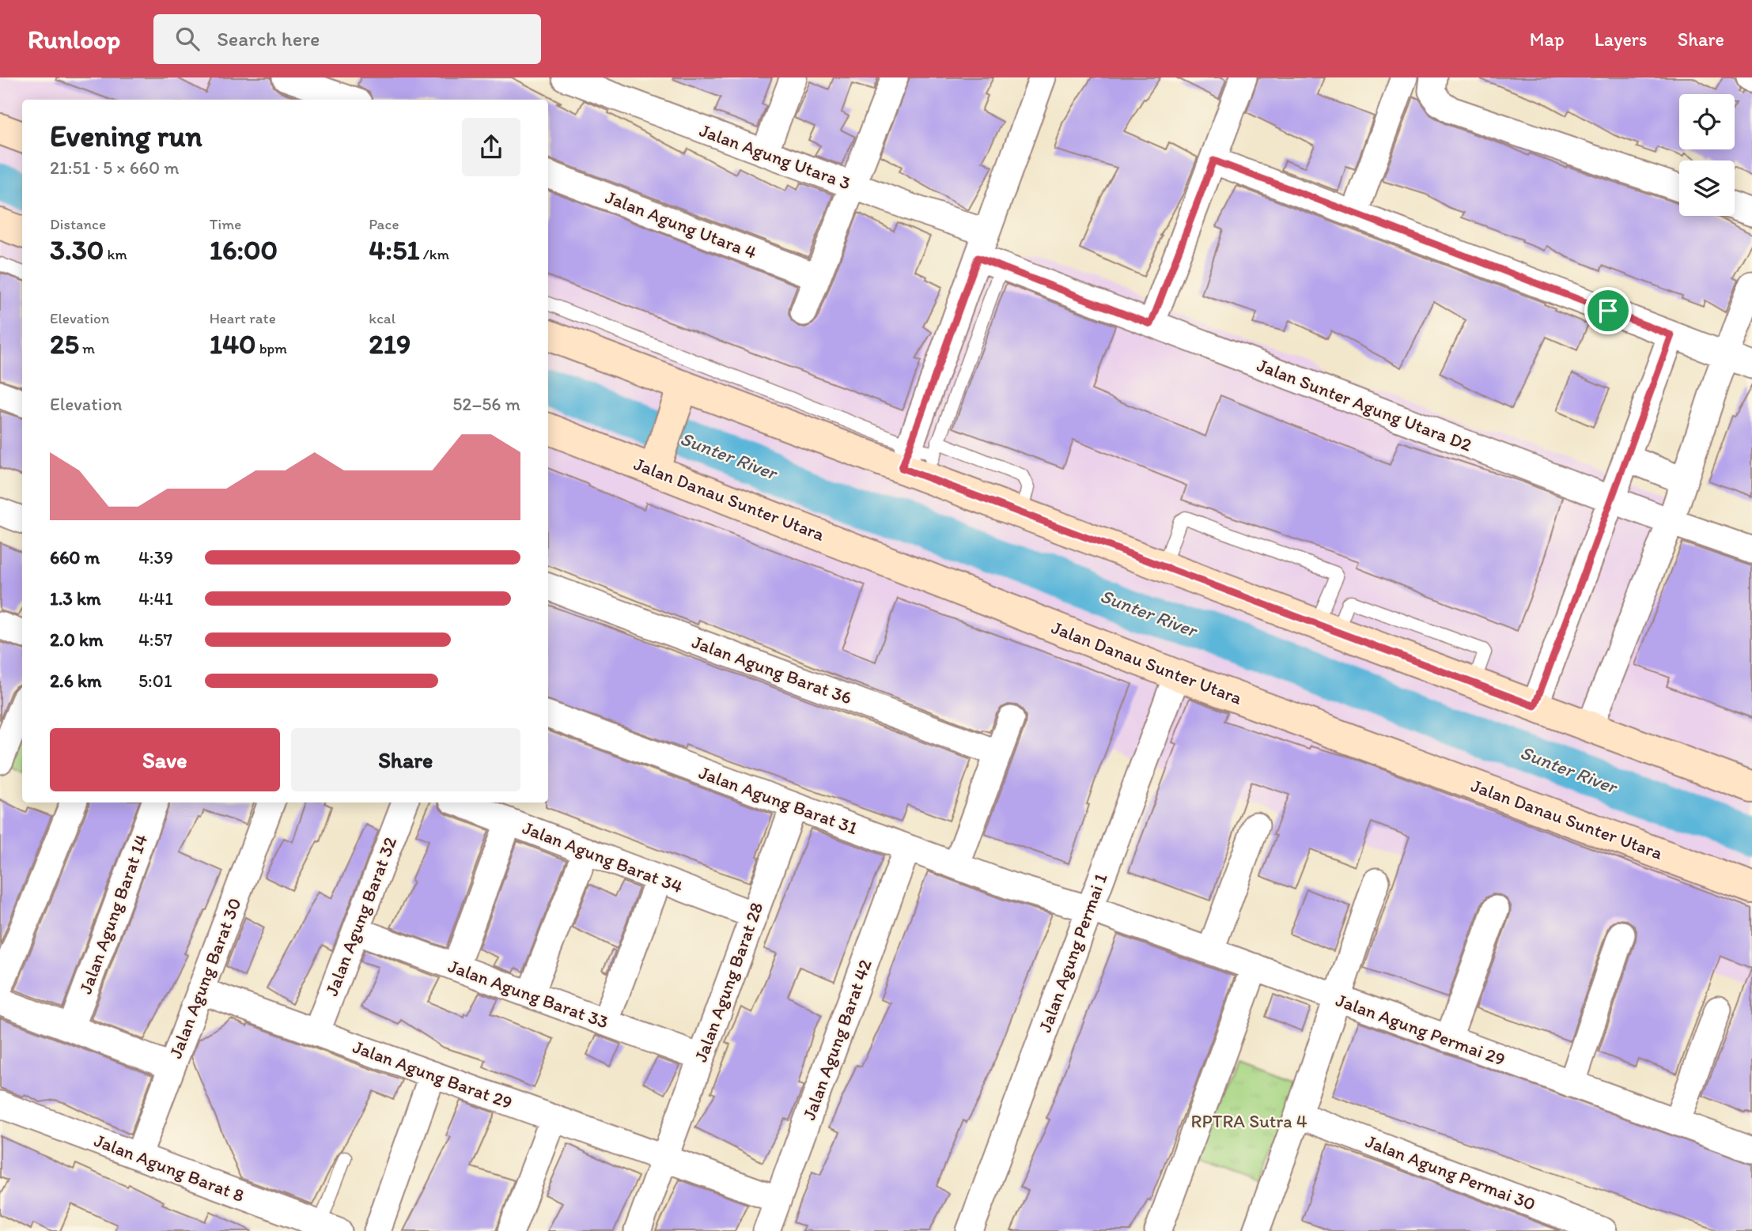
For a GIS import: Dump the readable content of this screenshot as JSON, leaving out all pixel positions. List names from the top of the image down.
{
  "streets": {
    "main road": ["Jalan Danau Sunter Utara"],
    "street": [
      "Jalan Agung Utara 3",
      "Jalan Agung Utara 4",
      "Jalan Sunter Agung Utara D2",
      "Jalan Agung Barat 36",
      "Jalan Agung Barat 31",
      "Jalan Agung Barat 34",
      "Jalan Agung Barat 14",
      "Jalan Agung Barat 32",
      "Jalan Agung Permai 1",
      "Jalan Agung Barat 30",
      "Jalan Agung Barat 28",
      "Jalan Agung Barat 33",
      "Jalan Agung Permai 29",
      "Jalan Agung Barat 42",
      "Jalan Agung Barat 29",
      "Jalan Agung Barat 8",
      "Jalan Agung Permai 30"
    ]
  },
  "crossings": [
    ["Jalan Danau Sunter Utara", "Jalan Agung Permai 1"],
    ["Jalan Agung Barat 31", "Jalan Agung Permai 1"],
    ["Jalan Agung Barat 31", "Jalan Agung Barat 28"],
    ["Jalan Agung Barat 31", "Jalan Agung Permai 29"],
    ["Jalan Agung Barat 31", "Jalan Agung Barat 42"],
    ["Jalan Agung Barat 34", "Jalan Agung Barat 28"],
    ["Jalan Agung Barat 32", "Jalan Agung Barat 33"],
    ["Jalan Agung Barat 32", "Jalan Agung Barat 29"],
    ["Jalan Agung Permai 1", "Jalan Agung Permai 29"],
    ["Jalan Agung Barat 30", "Jalan Agung Barat 29"],
    ["Jalan Agung Barat 30", "Jalan Agung Barat 8"],
    ["Jalan Agung Barat 28", "Jalan Agung Barat 33"],
    ["Jalan Agung Barat 28", "Jalan Agung Barat 29"],
    ["Jalan Agung Barat 42", "Jalan Agung Barat 29"]
  ],
  "water": ["Sunter River"],
  "parks": ["RPTRA Sutra 4"],
  "page": {
    "header": "Runloop",
    "search": "Search here",
    "nav": ["Map", "Layers", "Share"],
    "heading": ["Evening run", "21:51 · 5 × 660 m"],
    "stats": [
      ["Distance", "3.30 km"],
      ["Time", "16:00"],
      ["Pace", "4:51 /km"],
      ["Elevation", "25 m"],
      ["Heart rate", "140 bpm"],
      ["kcal", "219"]
    ],
    "chart": ["Elevation", "52–56 m"],
    "list": [
      {
        "name": "660 m",
        "note": "4:39"
      },
      {
        "name": "1.3 km",
        "note": "4:41"
      },
      {
        "name": "2.0 km",
        "note": "4:57"
      },
      {
        "name": "2.6 km",
        "note": "5:01"
      }
    ],
    "buttons": ["Save", "Share"]
  }
}
